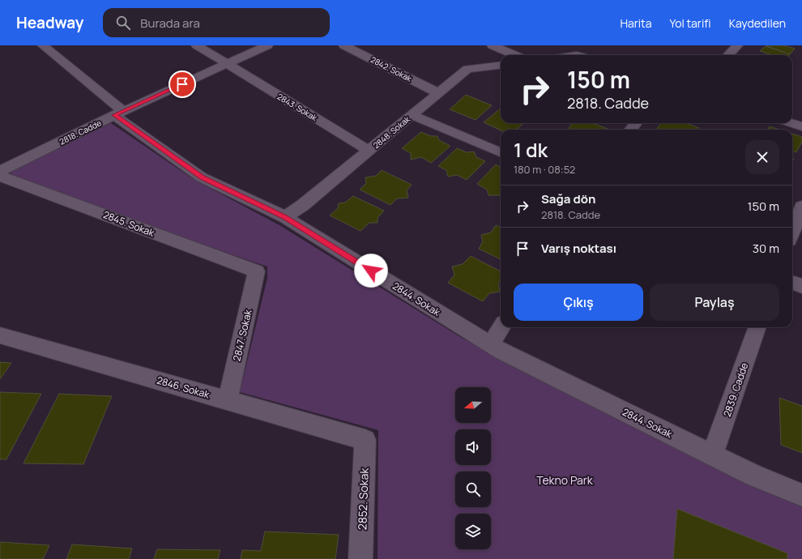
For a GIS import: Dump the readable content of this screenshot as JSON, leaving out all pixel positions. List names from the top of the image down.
{
  "streets": {
    "street": [
      "2842. Sokak",
      "2843. Sokak",
      "2818. Cadde",
      "2848. Sokak",
      "2845. Sokak",
      "2844. Sokak",
      "2847. Sokak",
      "2846. Sokak",
      "2839. Cadde",
      "2852. Sokak"
    ]
  },
  "crossings": [
    ["2842. Sokak", "2848. Sokak"],
    ["2843. Sokak", "2818. Cadde"],
    ["2843. Sokak", "2848. Sokak"],
    ["2818. Cadde", "2844. Sokak"],
    ["2848. Sokak", "2844. Sokak"],
    ["2845. Sokak", "2847. Sokak"],
    ["2844. Sokak", "2839. Cadde"],
    ["2847. Sokak", "2846. Sokak"],
    ["2846. Sokak", "2852. Sokak"]
  ],
  "parks": ["Tekno Park"],
  "north": "left",
  "page": {
    "header": "Headway",
    "search": "Burada ara",
    "nav": ["Harita", "Yol tarifi", "Kaydedilen"],
    "turn": ["150 m", "2818. Cadde"],
    "heading": ["1 dk", "180 m · 08:52"],
    "list": [
      {
        "name": "Sağa dön",
        "note": "2818. Cadde",
        "value": "150 m"
      },
      {
        "name": "Varış noktası",
        "value": "30 m"
      }
    ],
    "buttons": ["Çıkış", "Paylaş"]
  }
}
